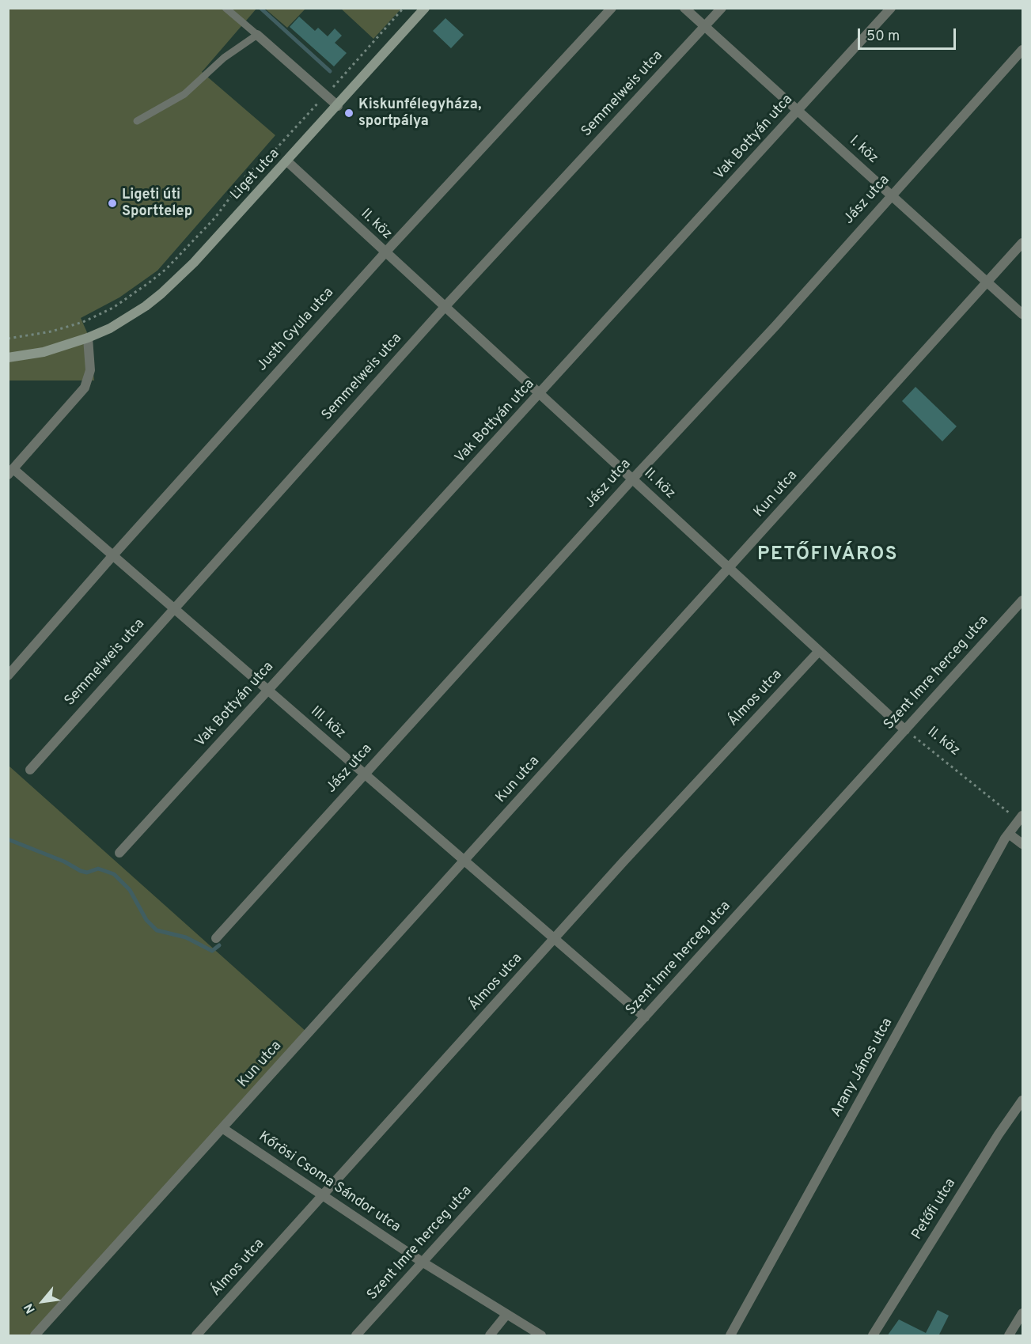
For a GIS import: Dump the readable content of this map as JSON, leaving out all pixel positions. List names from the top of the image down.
{
  "streets": {
    "main road": ["Liget utca"],
    "street": [
      "Semmelweis utca",
      "Vak Bottyán utca",
      "I. köz",
      "Jász utca",
      "II. köz",
      "Justh Gyula utca",
      "Kun utca",
      "Szent Imre herceg utca",
      "Álmos utca",
      "III. köz",
      "Arany János utca",
      "Kőrösi Csoma Sándor utca",
      "Petőfi utca"
    ]
  },
  "crossings": [
    ["Semmelweis utca", "I. köz"],
    ["Semmelweis utca", "II. köz"],
    ["Semmelweis utca", "III. köz"],
    ["Vak Bottyán utca", "I. köz"],
    ["Vak Bottyán utca", "II. köz"],
    ["Vak Bottyán utca", "III. köz"],
    ["I. köz", "Jász utca"],
    ["I. köz", "Kun utca"],
    ["Liget utca", "II. köz"],
    ["Jász utca", "II. köz"],
    ["Jász utca", "III. köz"],
    ["II. köz", "Justh Gyula utca"],
    ["II. köz", "Kun utca"],
    ["II. köz", "Szent Imre herceg utca"],
    ["II. köz", "Álmos utca"],
    ["II. köz", "Arany János utca"],
    ["Justh Gyula utca", "III. köz"],
    ["Kun utca", "III. köz"],
    ["Kun utca", "Kőrösi Csoma Sándor utca"],
    ["Szent Imre herceg utca", "III. köz"],
    ["Szent Imre herceg utca", "Kőrösi Csoma Sándor utca"],
    ["Álmos utca", "III. köz"],
    ["Álmos utca", "Kőrösi Csoma Sándor utca"]
  ],
  "districts": ["PETŐFIVÁROS"],
  "places": ["Kiskunfélegyháza, sportpálya", "Ligeti úti Sporttelep"],
  "scale_bar": "50 m",
  "north": "bottom left"
}
